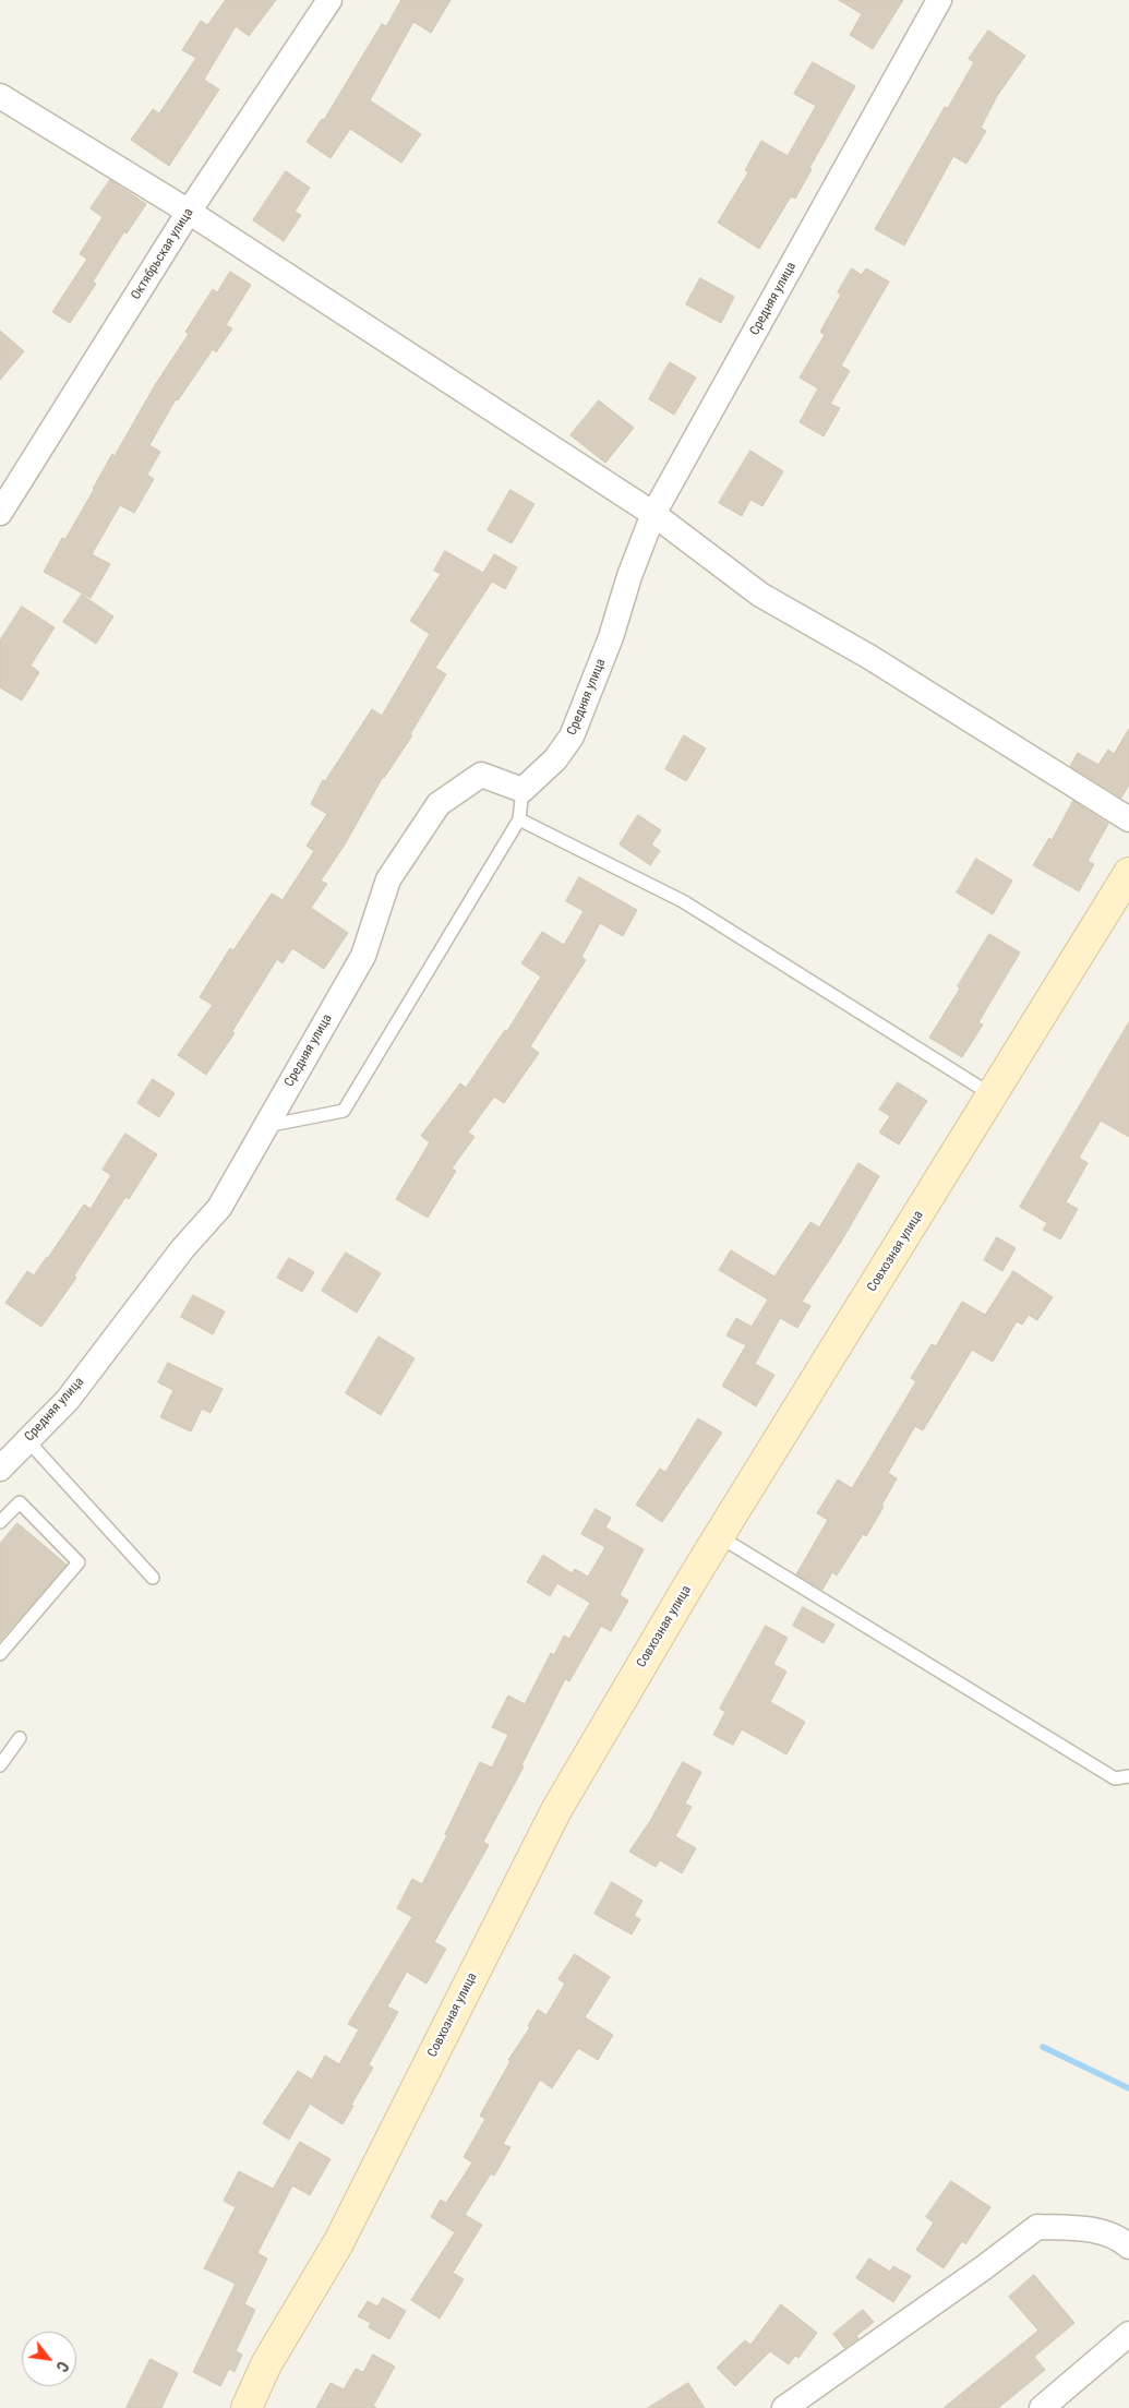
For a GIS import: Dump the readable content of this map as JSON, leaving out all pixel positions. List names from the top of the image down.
{
  "streets": {
    "street": ["Октябрьская улица", "Средняя улица", "Совхозная улица"]
  },
  "north": "bottom right"
}
